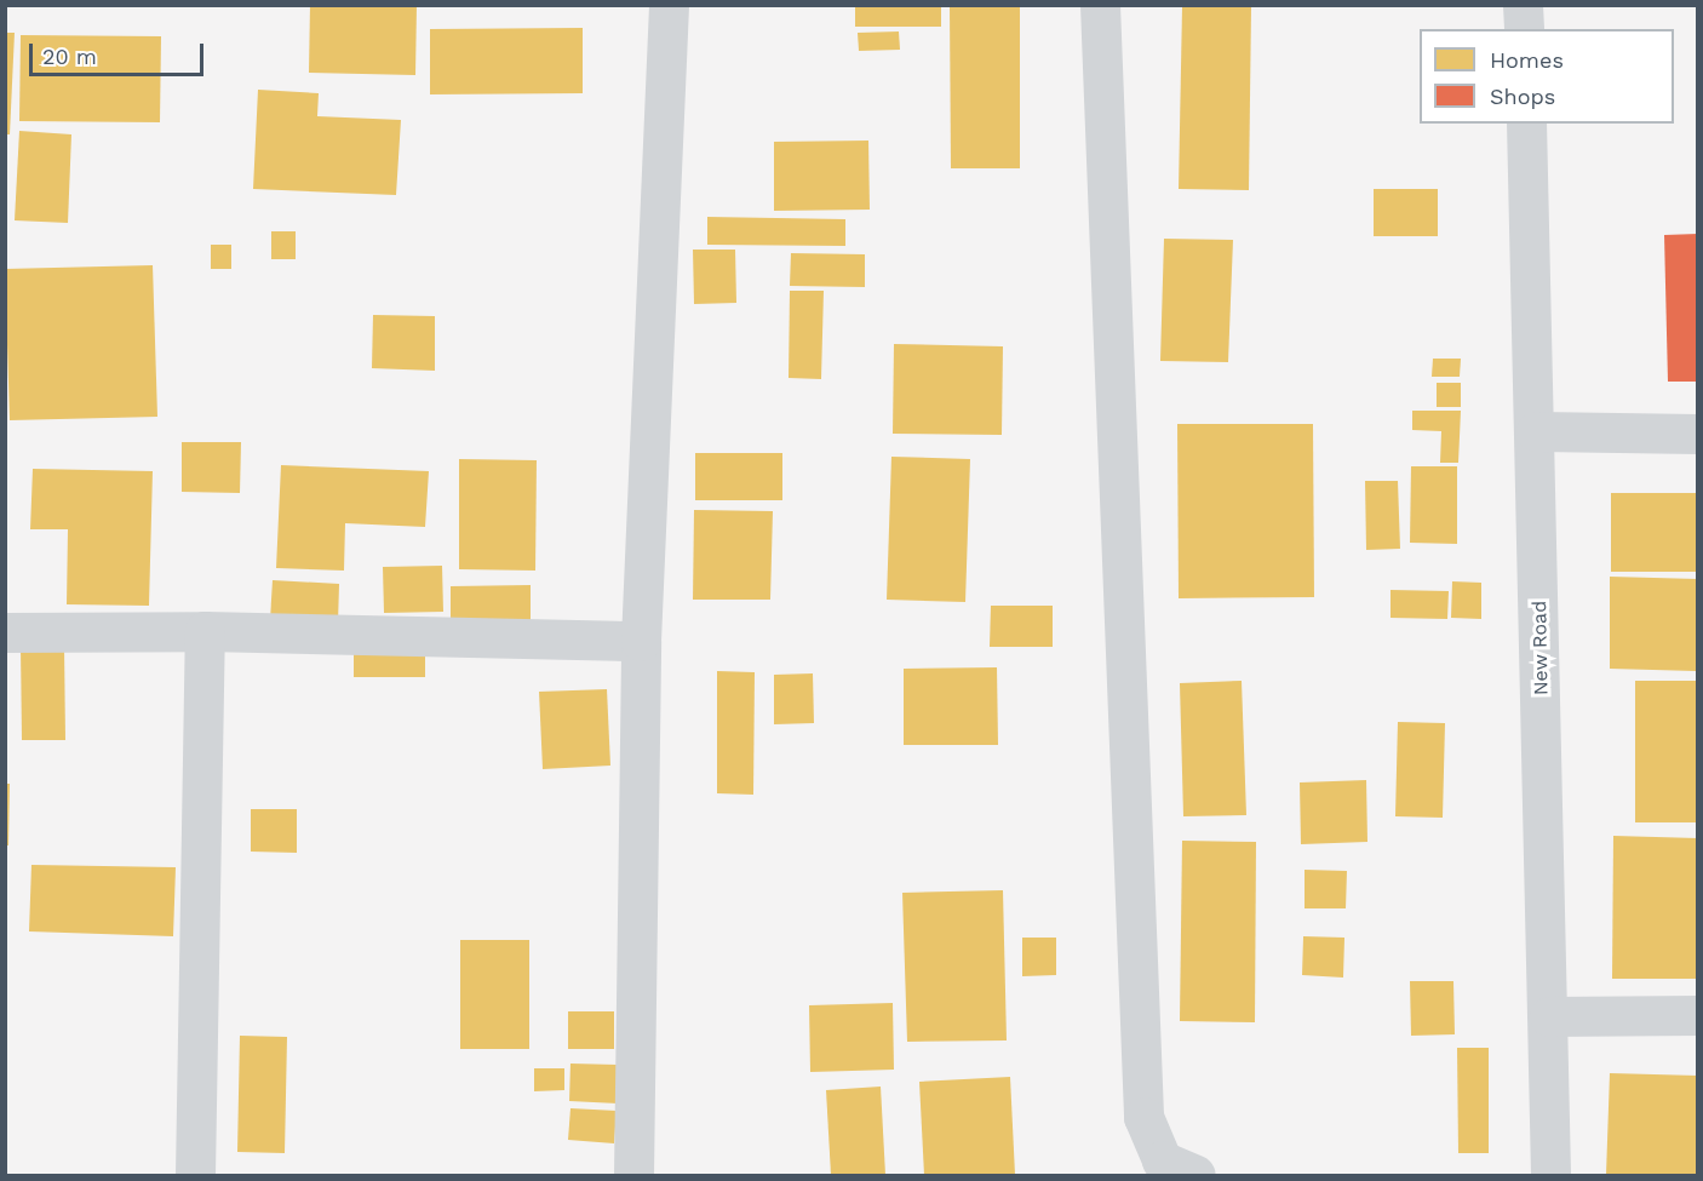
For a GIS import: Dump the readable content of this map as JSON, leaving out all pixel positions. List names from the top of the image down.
{
  "streets": {
    "street": ["New Road"]
  },
  "legend": ["Homes", "Shops"],
  "scale_bar": "20 m"
}
